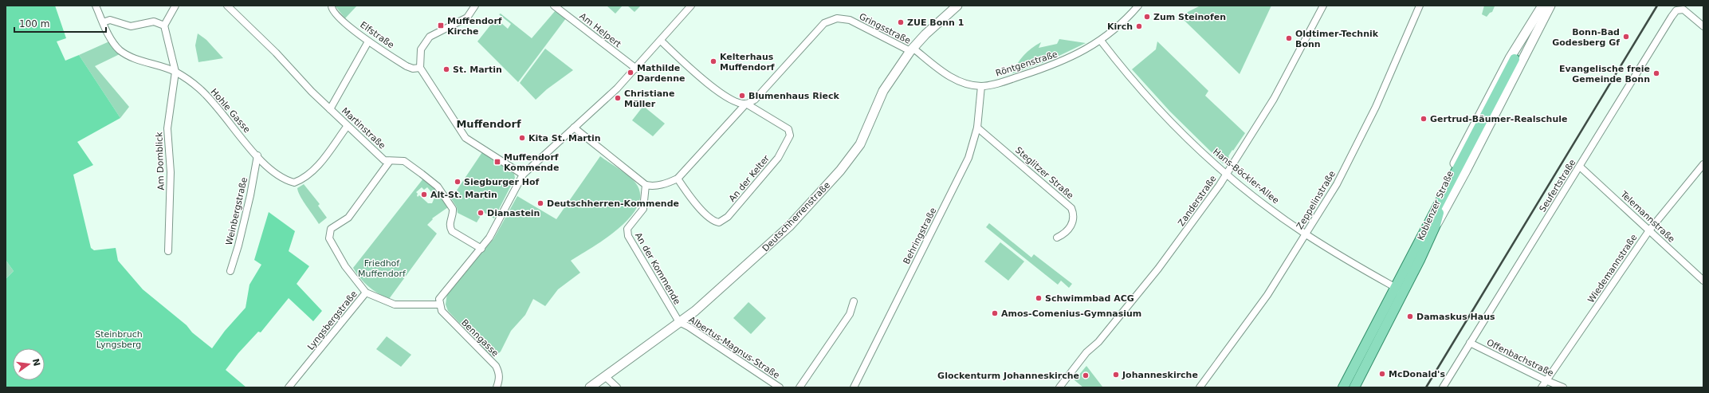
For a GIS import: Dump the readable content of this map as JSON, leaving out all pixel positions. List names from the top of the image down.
{
  "streets": {
    "main road": ["Koblenzer Straße"],
    "street": [
      "Gringsstraße",
      "Am Helpert",
      "Elfstraße",
      "Röntgenstraße",
      "Hohle Gasse",
      "Martinstraße",
      "Am Domblick",
      "Steglitzer Straße",
      "Hans-Böckler-Allee",
      "An der Kelter",
      "Seufertstraße",
      "Zeppelinstraße",
      "Zanderstraße",
      "Weinbergstraße",
      "Deutschherrenstraße",
      "Telemannstraße",
      "Behringstraße",
      "An der Kommende",
      "Wiedemannstraße",
      "Lyngsbergstraße",
      "Benngasse",
      "Albertus-Magnus-Straße",
      "Offenbachstraße"
    ]
  },
  "crossings": [
    ["Gringsstraße", "Röntgenstraße"],
    ["Gringsstraße", "An der Kelter"],
    ["Gringsstraße", "Deutschherrenstraße"],
    ["Röntgenstraße", "Hans-Böckler-Allee"],
    ["Röntgenstraße", "Deutschherrenstraße"],
    ["Röntgenstraße", "Behringstraße"],
    ["Hohle Gasse", "Martinstraße"],
    ["Hohle Gasse", "Am Domblick"],
    ["Hohle Gasse", "Weinbergstraße"],
    ["Steglitzer Straße", "Behringstraße"],
    ["Hans-Böckler-Allee", "Zeppelinstraße"],
    ["Hans-Böckler-Allee", "Zanderstraße"],
    ["Hans-Böckler-Allee", "Koblenzer Straße"],
    ["Seufertstraße", "Telemannstraße"],
    ["Seufertstraße", "Offenbachstraße"],
    ["Deutschherrenstraße", "An der Kommende"],
    ["Deutschherrenstraße", "Albertus-Magnus-Straße"],
    ["Telemannstraße", "Wiedemannstraße"],
    ["An der Kommende", "Albertus-Magnus-Straße"],
    ["Wiedemannstraße", "Offenbachstraße"],
    ["Lyngsbergstraße", "Benngasse"]
  ],
  "districts": ["Muffendorf"],
  "parks": ["Friedhof Muffendorf", "Steinbruch Lyngsberg"],
  "places": {
    "other": [
      "Zum Steinofen",
      "ZUE Bonn 1",
      "Kirch",
      "Bonn-Bad Godesberg Gf",
      "Oldtimer-Technik Bonn",
      "Kelterhaus Muffendorf",
      "St. Martin",
      "Mathilde Dardenne",
      "Evangelische freie Gemeinde Bonn",
      "Blumenhaus Rieck",
      "Christiane Müller",
      "Gertrud-Bäumer-Realschule",
      "Kita St. Martin",
      "Siegburger Hof",
      "Alt-St. Martin",
      "Deutschherren-Kommende",
      "Dianastein",
      "Schwimmbad ACG",
      "Amos-Comenius-Gymnasium",
      "Damaskus Haus",
      "McDonald's",
      "Johanneskirche",
      "Glockenturm Johanneskirche"
    ],
    "transit": ["Muffendorf Kirche", "Muffendorf Kommende"]
  },
  "scale_bar": "100 m",
  "north": "right"
}
